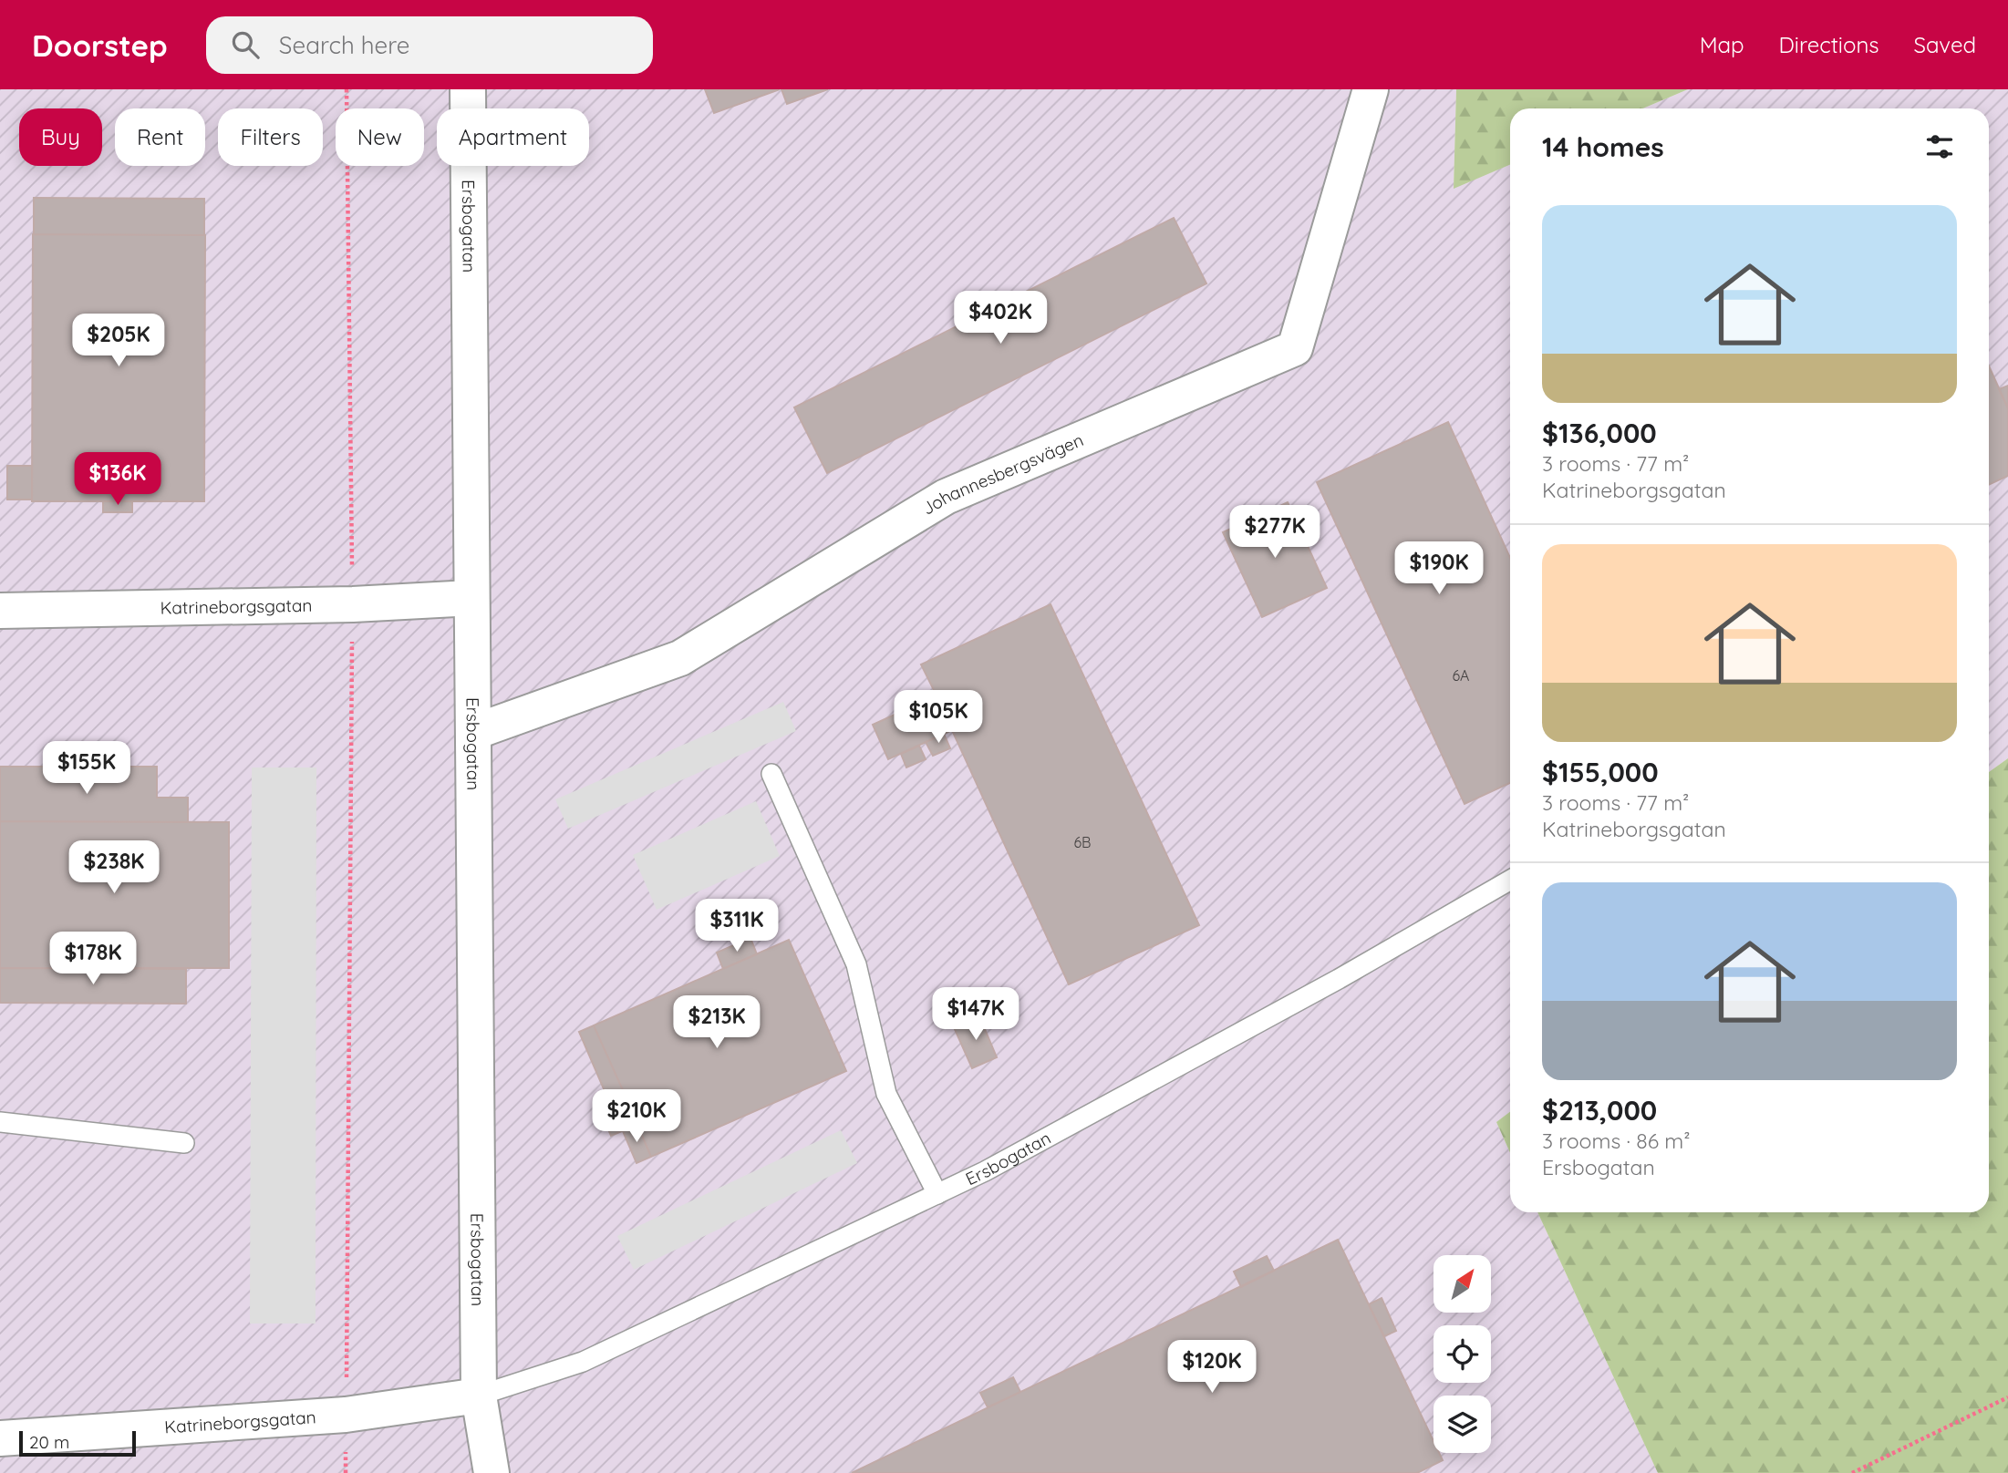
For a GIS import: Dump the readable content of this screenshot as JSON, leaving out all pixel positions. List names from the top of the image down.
{
  "streets": {
    "street": ["Ersbogatan", "Johannesbergsvägen", "Katrineborgsgatan"]
  },
  "crossings": [
    ["Ersbogatan", "Johannesbergsvägen"],
    ["Ersbogatan", "Katrineborgsgatan"]
  ],
  "house_numbers": ["6A", "6B"],
  "scale_bar": "20 m",
  "north": "top right",
  "page": {
    "header": "Doorstep",
    "search": "Search here",
    "nav": ["Map", "Directions", "Saved"],
    "chip": [
      "Buy",
      "Rent",
      "Filters",
      "New",
      "Apartment"
    ],
    "heading": "14 homes",
    "list": [
      {
        "name": "$136,000",
        "note": "3 rooms · 77 m² · Katrineborgsgatan"
      },
      {
        "name": "$155,000",
        "note": "3 rooms · 77 m² · Katrineborgsgatan"
      },
      {
        "name": "$213,000",
        "note": "3 rooms · 86 m² · Ersbogatan"
      }
    ],
    "price": [
      "$402K",
      "$205K",
      "$136K",
      "$277K",
      "$190K",
      "$105K",
      "$155K",
      "$238K",
      "$311K",
      "$178K",
      "$147K",
      "$213K",
      "$210K",
      "$120K"
    ],
    "scale": "20 m"
  }
}
